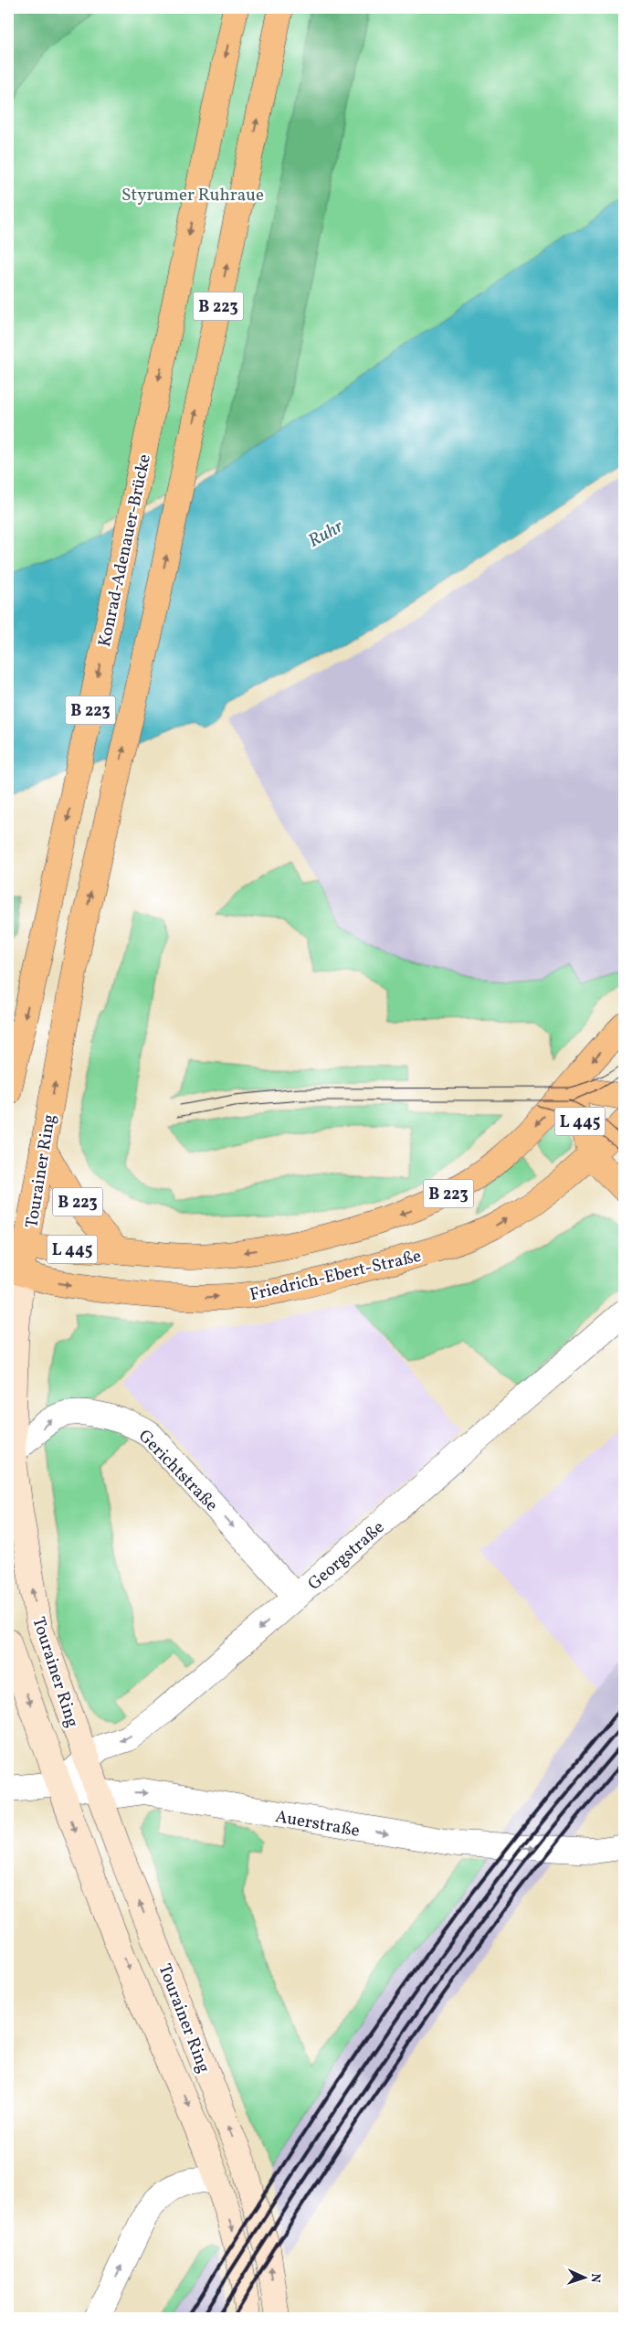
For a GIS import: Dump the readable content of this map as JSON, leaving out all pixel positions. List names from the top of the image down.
{
  "streets": {
    "main road": [
      "B 223",
      "Konrad-Adenauer-Brücke",
      "L 445",
      "Tourainer Ring",
      "Friedrich-Ebert-Straße"
    ],
    "street": ["Gerichtstraße", "Georgstraße", "Auerstraße"]
  },
  "crossings": [
    ["B 223", "L 445"],
    ["B 223", "Tourainer Ring"],
    ["L 445", "Tourainer Ring"],
    ["L 445", "Friedrich-Ebert-Straße"],
    ["Tourainer Ring", "Friedrich-Ebert-Straße"],
    ["Tourainer Ring", "Gerichtstraße"],
    ["Tourainer Ring", "Georgstraße"],
    ["Tourainer Ring", "Auerstraße"],
    ["Gerichtstraße", "Georgstraße"],
    ["Georgstraße", "Auerstraße"]
  ],
  "one_way": [
    "Konrad-Adenauer-Brücke",
    "Gerichtstraße",
    "Georgstraße",
    "Auerstraße"
  ],
  "water": ["Ruhr"],
  "parks": ["Styrumer Ruhraue"],
  "north": "right"
}
